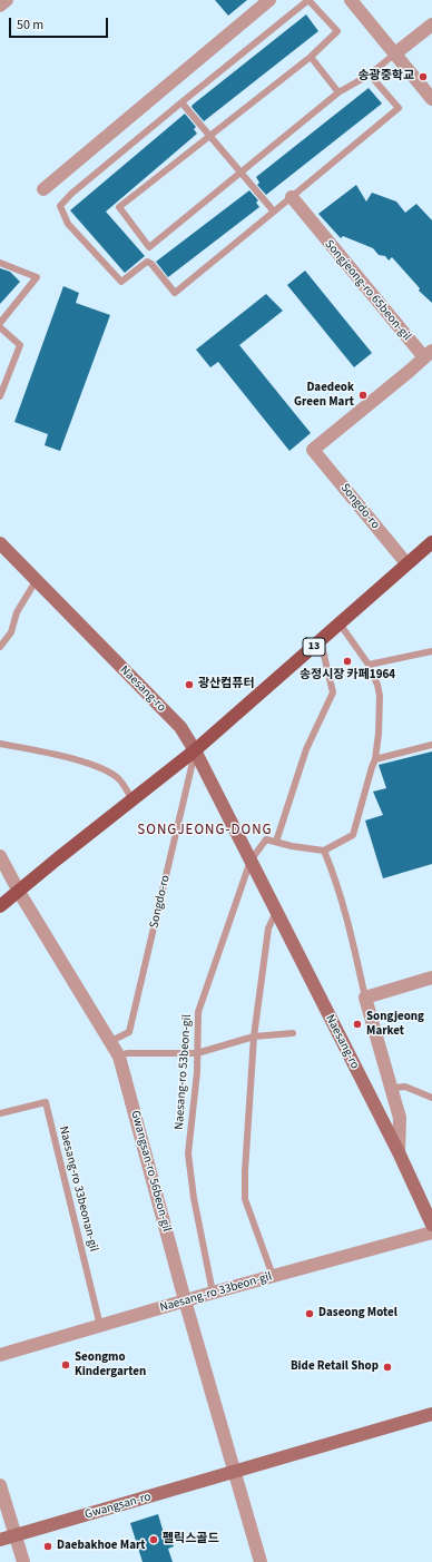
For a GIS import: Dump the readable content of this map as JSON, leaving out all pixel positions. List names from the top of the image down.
{
  "streets": {
    "main road": ["13", "Naesang-ro", "Gwangsan-ro"],
    "street": [
      "Songjeong-ro 65beon-gil",
      "Songdo-ro",
      "Gwangsan-ro 56beon-gil",
      "Naesang-ro 33beon-gil"
    ],
    "lane": ["Naesang-ro 53beon-gil", "Naesang-ro 33beonan-gil"]
  },
  "crossings": [
    ["Songjeong-ro 65beon-gil", "Songdo-ro"],
    ["Songdo-ro", "13"],
    ["Songdo-ro", "Naesang-ro"],
    ["Songdo-ro", "Gwangsan-ro 56beon-gil"],
    ["13", "Naesang-ro"],
    ["13", "Gwangsan-ro 56beon-gil"],
    ["Naesang-ro", "Naesang-ro 53beon-gil"],
    ["Naesang-ro 53beon-gil", "Naesang-ro 33beon-gil"],
    ["Gwangsan-ro 56beon-gil", "Naesang-ro 33beon-gil"],
    ["Gwangsan-ro 56beon-gil", "Gwangsan-ro"],
    ["Naesang-ro 33beonan-gil", "Naesang-ro 33beon-gil"]
  ],
  "districts": ["SONGJEONG-DONG"],
  "places": [
    "송광중학교",
    "Daedeok Green Mart",
    "송정시장 카페1964",
    "광산컴퓨터",
    "Songjeong Market",
    "Daseong Motel",
    "Seongmo Kindergarten",
    "Bide Retail Shop",
    "펠릭스골드",
    "Daebakhoe Mart"
  ],
  "scale_bar": "50 m"
}
